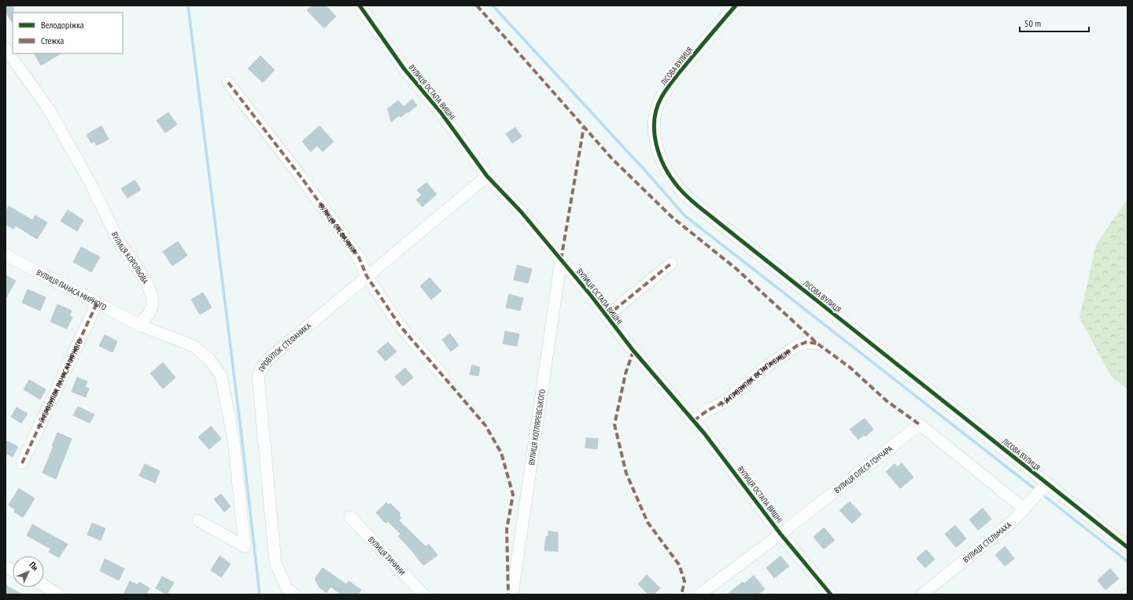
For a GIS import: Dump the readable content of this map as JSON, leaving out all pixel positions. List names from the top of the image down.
{
  "streets": {
    "street": [
      "ЛІСОВА ВУЛИЦЯ",
      "ВУЛИЦЯ ОСТАПА ВИШНІ",
      "ВУЛИЦЯ СТЕФАНИКА",
      "ВУЛИЦЯ КОРОЛЬОВА",
      "ВУЛИЦЯ ПАНАСА МИРНОГО",
      "ПРОВУЛОК СТЕФАНИКА",
      "3-Й ПРОВУЛОК ОСТАПА ВИШНІ",
      "1-Й ПРОВУЛОК ПАНАСА МИРНОГО",
      "ВУЛИЦЯ КОТЛЯРЕВСЬКОГО",
      "ВУЛИЦЯ ОЛЕСЯ ГОНЧАРА",
      "ВУЛИЦЯ СТЕЛЬМАХА",
      "ВУЛИЦЯ ТИЧИНИ"
    ]
  },
  "crossings": [
    ["ЛІСОВА ВУЛИЦЯ", "ВУЛИЦЯ СТЕЛЬМАХА"],
    ["ВУЛИЦЯ ОСТАПА ВИШНІ", "ПРОВУЛОК СТЕФАНИКА"],
    ["ВУЛИЦЯ ОСТАПА ВИШНІ", "3-Й ПРОВУЛОК ОСТАПА ВИШНІ"],
    ["ВУЛИЦЯ ОСТАПА ВИШНІ", "ВУЛИЦЯ КОТЛЯРЕВСЬКОГО"],
    ["ВУЛИЦЯ ОСТАПА ВИШНІ", "ВУЛИЦЯ ОЛЕСЯ ГОНЧАРА"],
    ["ВУЛИЦЯ СТЕФАНИКА", "ПРОВУЛОК СТЕФАНИКА"],
    ["ВУЛИЦЯ КОРОЛЬОВА", "ВУЛИЦЯ ПАНАСА МИРНОГО"],
    ["ВУЛИЦЯ ПАНАСА МИРНОГО", "1-Й ПРОВУЛОК ПАНАСА МИРНОГО"],
    ["ВУЛИЦЯ ОЛЕСЯ ГОНЧАРА", "ВУЛИЦЯ СТЕЛЬМАХА"]
  ],
  "legend": ["Велодоріжка", "Стежка"],
  "scale_bar": "50 m",
  "north": "top right"
}
